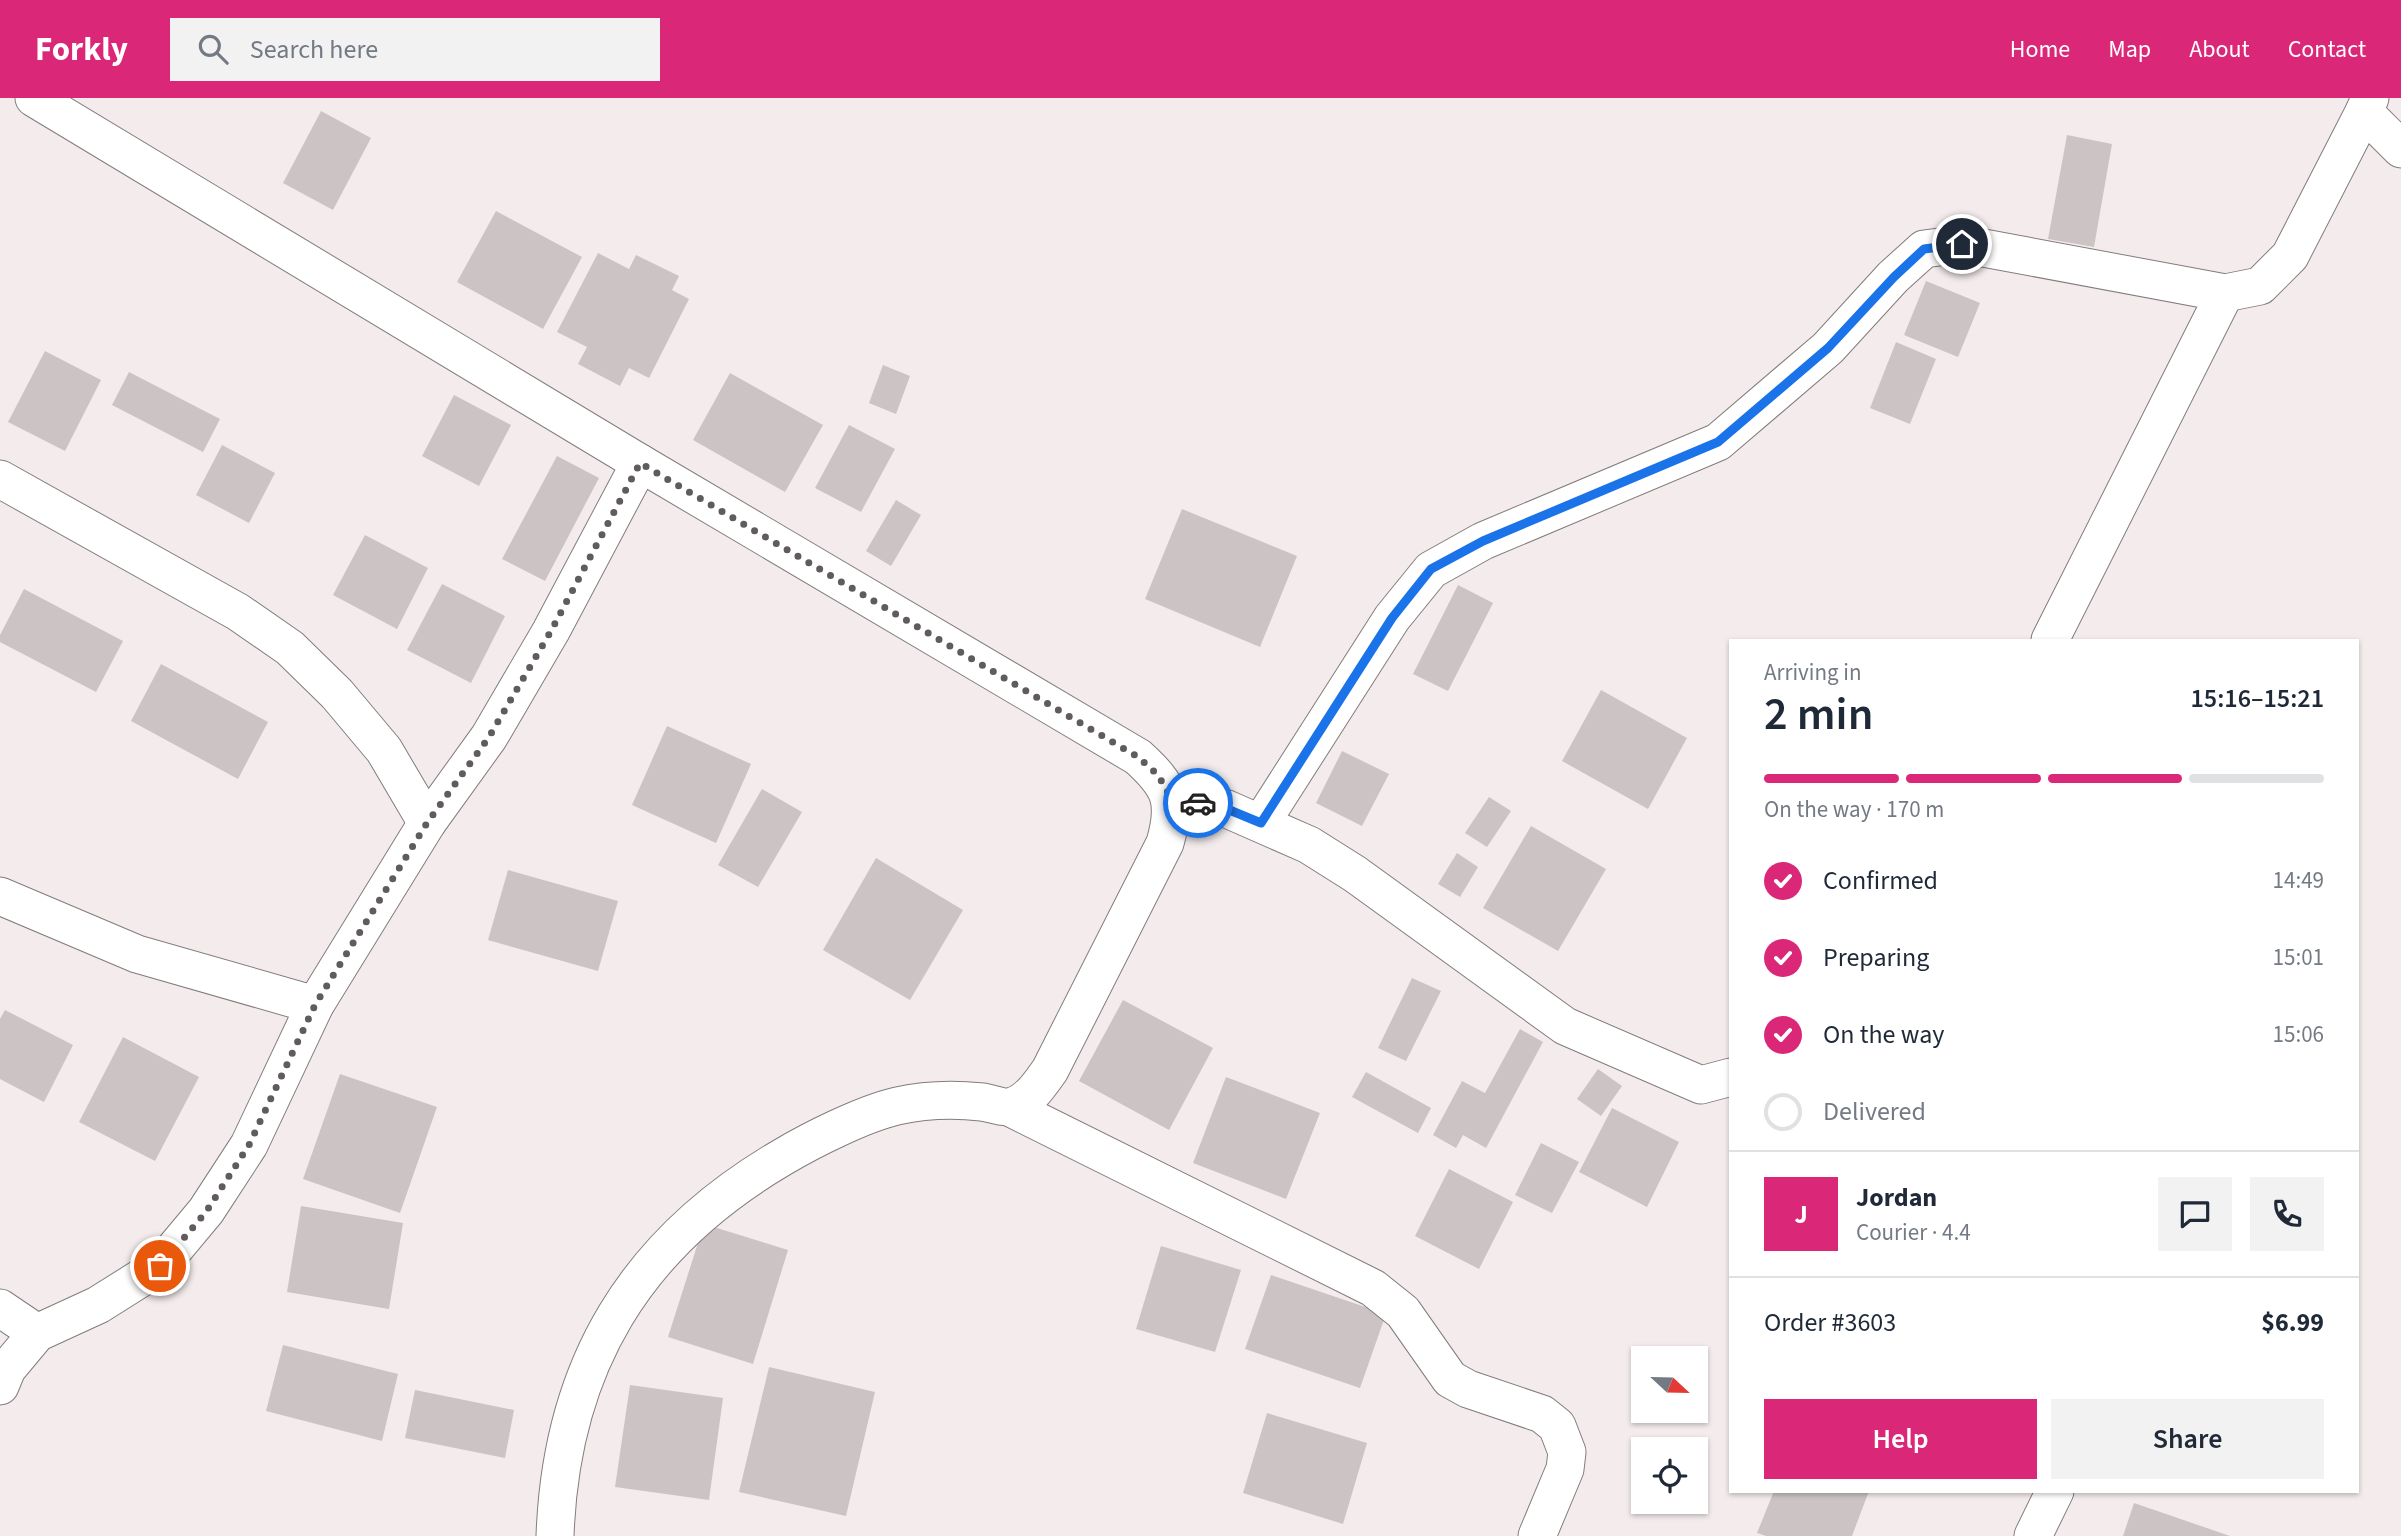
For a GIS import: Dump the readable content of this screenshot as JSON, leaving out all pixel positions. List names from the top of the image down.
{
  "north": "right",
  "page": {
    "header": "Forkly",
    "search": "Search here",
    "nav": [
      "Home",
      "Map",
      "About",
      "Contact"
    ],
    "heading": ["2 min", "Arriving in", "15:16–15:21"],
    "panel": [
      "Jordan",
      "Courier · 4.4",
      "Order #3603",
      "$6.99"
    ],
    "bar": "On the way · 170 m",
    "list": [
      ["Confirmed", "14:49"],
      ["Preparing", "15:01"],
      ["On the way", "15:06"],
      "Delivered"
    ],
    "round": "J",
    "buttons": ["Help", "Share"]
  }
}
